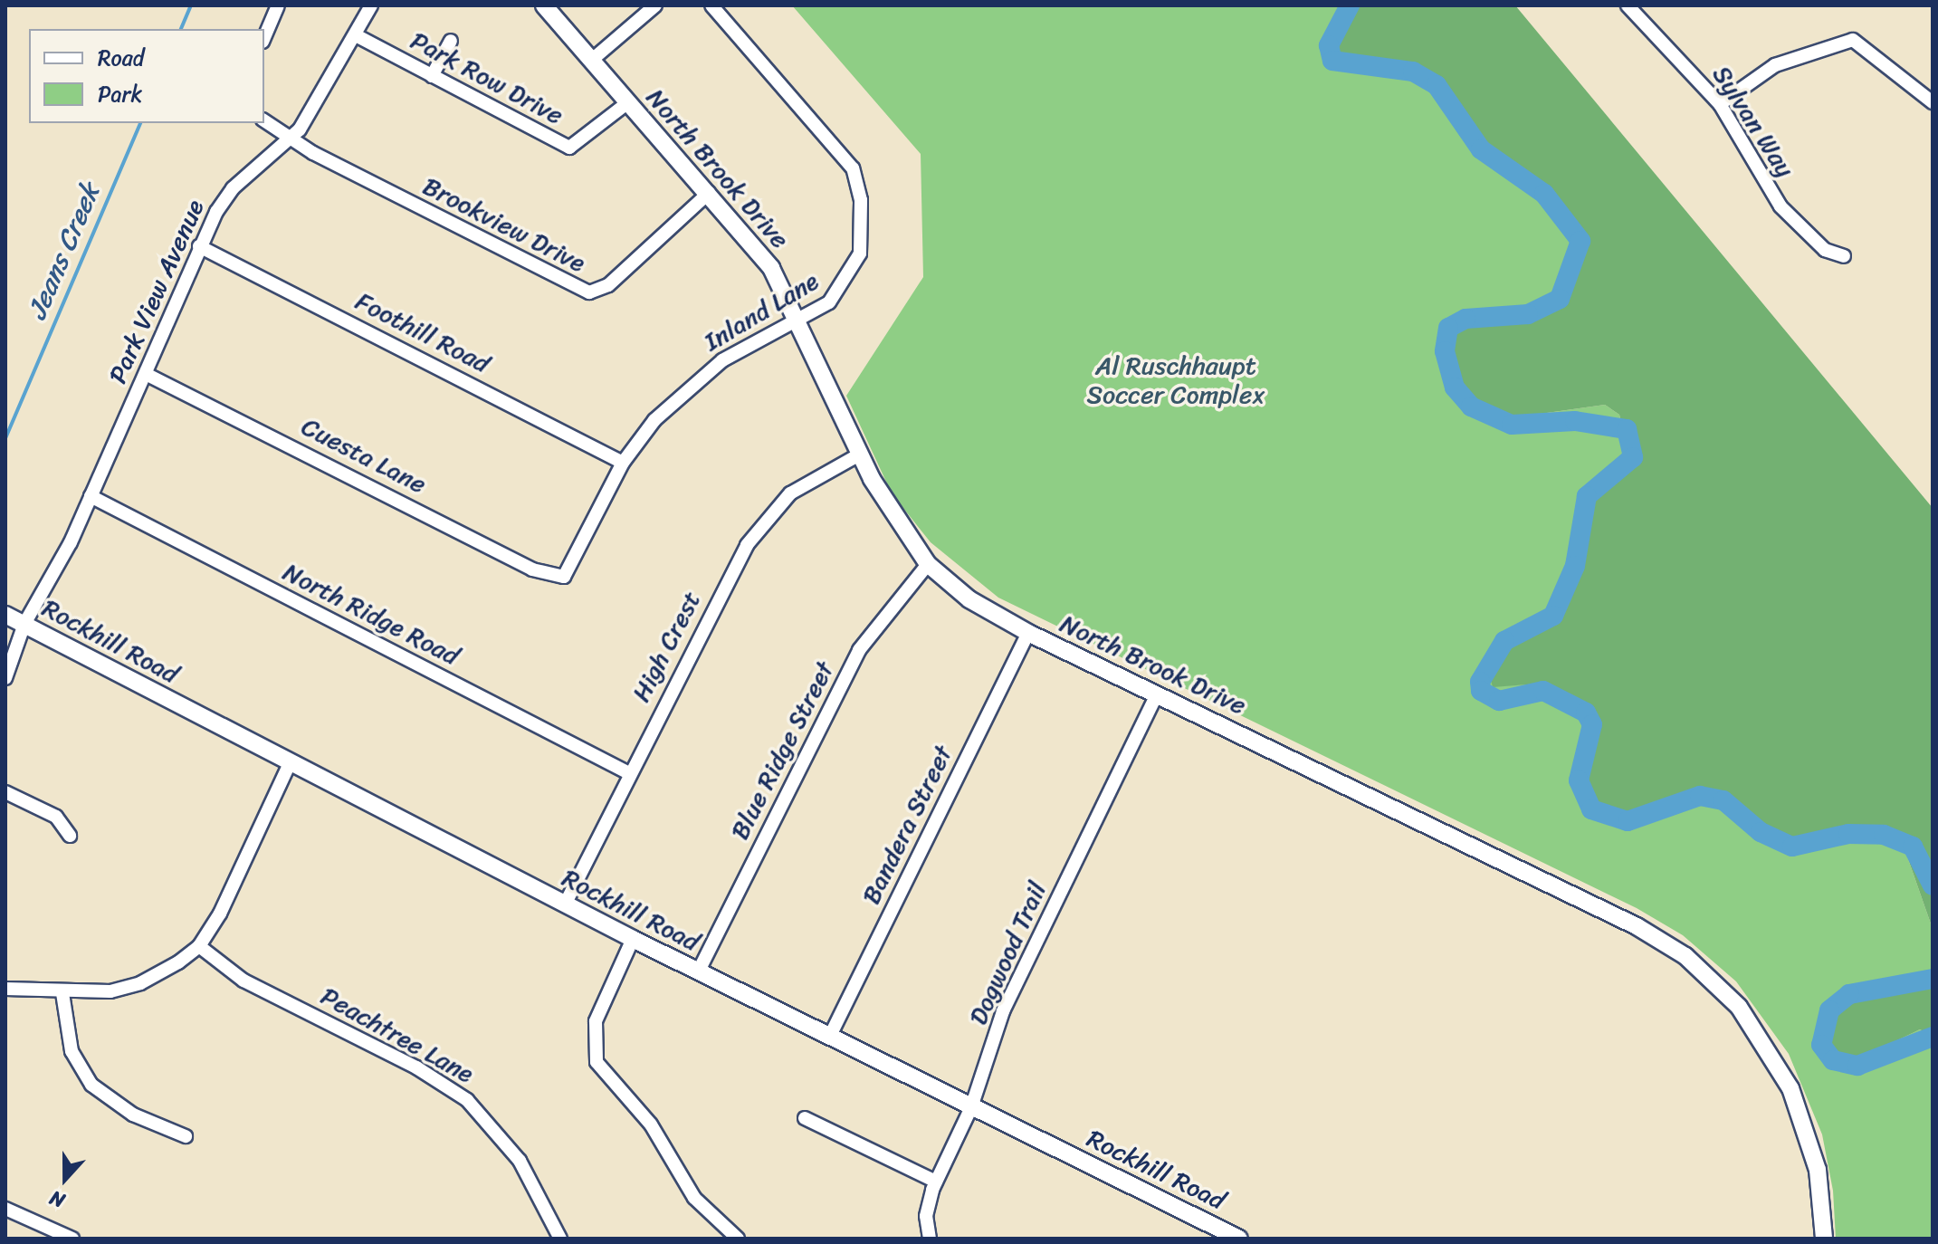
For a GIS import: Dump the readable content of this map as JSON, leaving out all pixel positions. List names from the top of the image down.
{
  "streets": {
    "street": [
      "Park Row Drive",
      "Sylvan Way",
      "North Brook Drive",
      "Brookview Drive",
      "Park View Avenue",
      "Inland Lane",
      "Foothill Road",
      "Cuesta Lane",
      "North Ridge Road",
      "Rockhill Road",
      "High Crest",
      "Blue Ridge Street",
      "Bandera Street",
      "Dogwood Trail",
      "Peachtree Lane"
    ]
  },
  "crossings": [
    ["Park Row Drive", "North Brook Drive"],
    ["Park Row Drive", "Park View Avenue"],
    ["North Brook Drive", "Brookview Drive"],
    ["North Brook Drive", "Inland Lane"],
    ["North Brook Drive", "High Crest"],
    ["North Brook Drive", "Blue Ridge Street"],
    ["North Brook Drive", "Bandera Street"],
    ["North Brook Drive", "Dogwood Trail"],
    ["Brookview Drive", "Park View Avenue"],
    ["Park View Avenue", "Foothill Road"],
    ["Park View Avenue", "Cuesta Lane"],
    ["Park View Avenue", "North Ridge Road"],
    ["Park View Avenue", "Rockhill Road"],
    ["Inland Lane", "Foothill Road"],
    ["Inland Lane", "Cuesta Lane"],
    ["North Ridge Road", "High Crest"],
    ["Rockhill Road", "High Crest"],
    ["Rockhill Road", "Blue Ridge Street"],
    ["Rockhill Road", "Bandera Street"],
    ["Rockhill Road", "Dogwood Trail"]
  ],
  "water": ["Jeans Creek"],
  "parks": ["Al Ruschhaupt Soccer Complex"],
  "legend": ["Road", "Park"],
  "north": "bottom"
}
